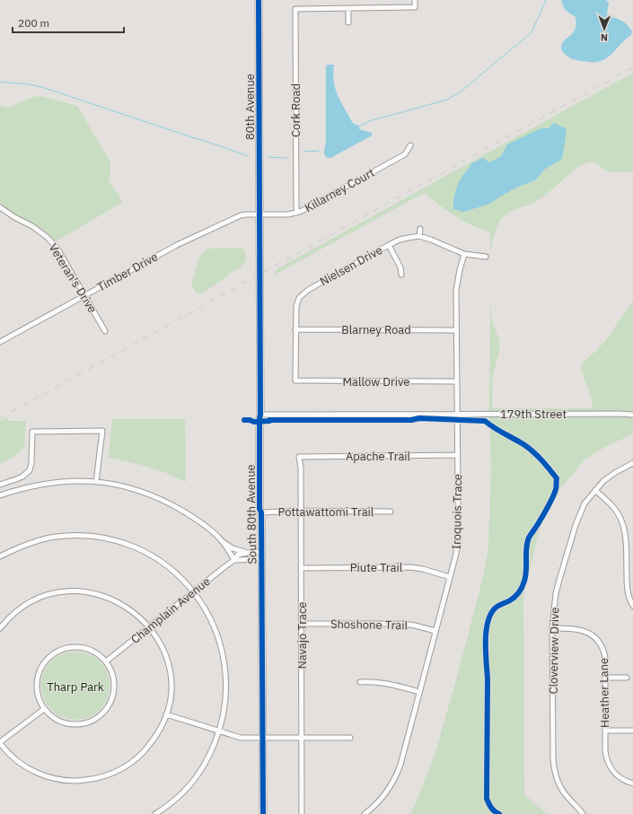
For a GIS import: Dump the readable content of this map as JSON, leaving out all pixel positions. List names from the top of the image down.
{
  "streets": {
    "street": [
      "80th Avenue",
      "Cork Road",
      "Killarney Court",
      "Nielsen Drive",
      "Timber Drive",
      "Veteran's Drive",
      "Blarney Road",
      "Mallow Drive",
      "179th Street",
      "Apache Trail",
      "Pottawattomi Trail",
      "Iroquois Trace",
      "South 80th Avenue",
      "Piute Trail",
      "Champlain Avenue",
      "Shoshone Trail",
      "Navajo Trace",
      "Cloverview Drive",
      "Heather Lane"
    ]
  },
  "crossings": [
    ["80th Avenue", "Killarney Court"],
    ["80th Avenue", "Timber Drive"],
    ["80th Avenue", "South 80th Avenue"],
    ["Cork Road", "Killarney Court"],
    ["Killarney Court", "Timber Drive"],
    ["Killarney Court", "South 80th Avenue"],
    ["Nielsen Drive", "Blarney Road"],
    ["Nielsen Drive", "Mallow Drive"],
    ["Nielsen Drive", "Iroquois Trace"],
    ["Timber Drive", "Veteran's Drive"],
    ["Timber Drive", "South 80th Avenue"],
    ["Blarney Road", "Iroquois Trace"],
    ["Mallow Drive", "Iroquois Trace"],
    ["179th Street", "Iroquois Trace"],
    ["179th Street", "South 80th Avenue"],
    ["Apache Trail", "Iroquois Trace"],
    ["Apache Trail", "Navajo Trace"],
    ["Pottawattomi Trail", "South 80th Avenue"],
    ["Pottawattomi Trail", "Navajo Trace"],
    ["Iroquois Trace", "Piute Trail"],
    ["Iroquois Trace", "Shoshone Trail"],
    ["South 80th Avenue", "Champlain Avenue"],
    ["Piute Trail", "Navajo Trace"],
    ["Shoshone Trail", "Navajo Trace"],
    ["Cloverview Drive", "Heather Lane"]
  ],
  "parks": ["Tharp Park"],
  "scale_bar": "200 m",
  "north": "bottom"
}
